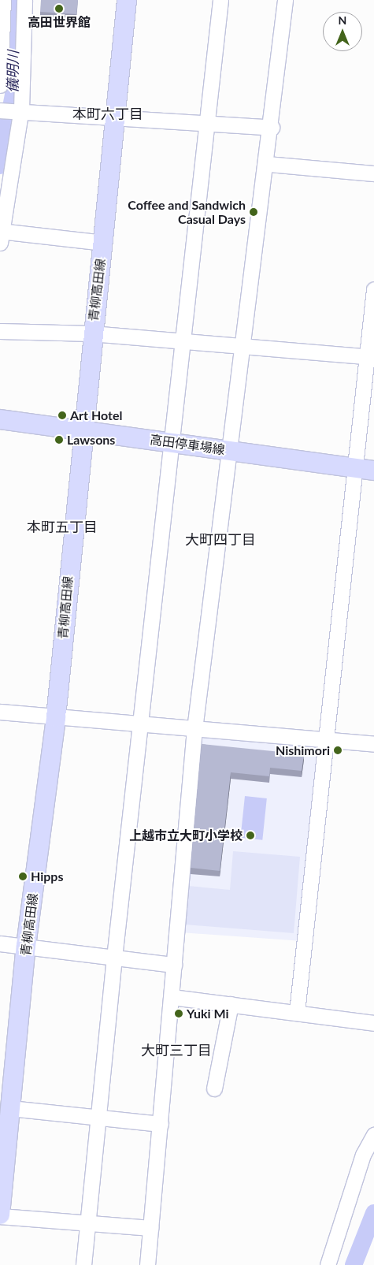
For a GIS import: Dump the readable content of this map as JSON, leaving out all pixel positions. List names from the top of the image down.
{
  "streets": {
    "main road": ["青柳高田線", "高田停車場線"]
  },
  "crossings": [
    ["青柳高田線", "高田停車場線"]
  ],
  "districts": [
    "本町六丁目",
    "本町五丁目",
    "大町四丁目",
    "大町三丁目"
  ],
  "water": ["儀明川"],
  "places": [
    "高田世界館",
    "Coffee and Sandwich Casual Days",
    "Art Hotel",
    "Lawsons",
    "Nishimori",
    "上越市立大町小学校",
    "Hipps",
    "Yuki Mi"
  ],
  "north": "top"
}
